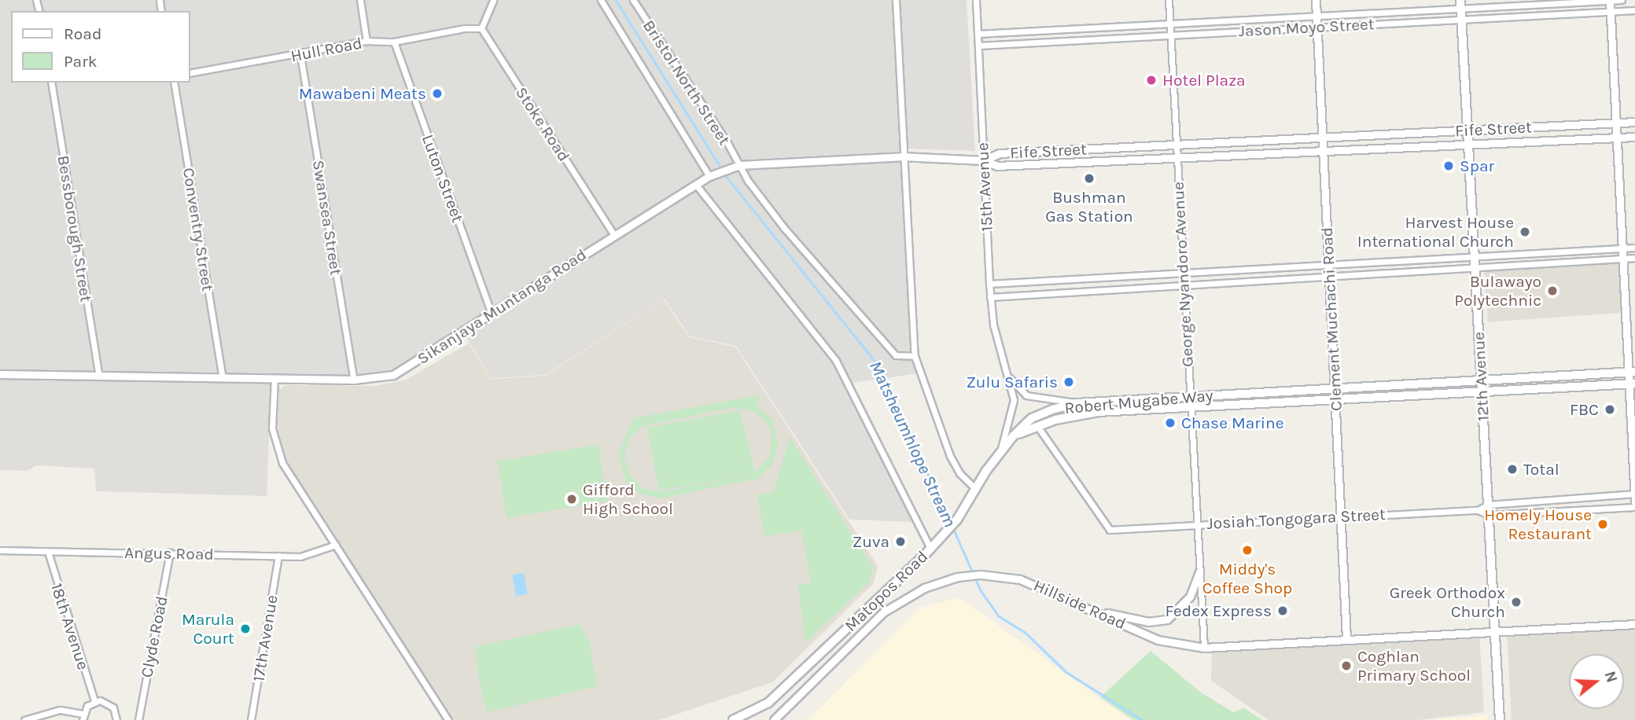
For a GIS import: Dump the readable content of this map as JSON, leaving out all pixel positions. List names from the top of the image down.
{
  "streets": {
    "main road": ["12th Avenue", "Robert Mugabe Way", "Matopos Road"],
    "street": [
      "Jason Moyo Street",
      "Hull Road",
      "Bristol North Street",
      "Stoke Road",
      "Fife Street",
      "Luton Street",
      "15th Avenue",
      "Swansea Street",
      "Bessborough Street",
      "Conventry Street",
      "George Nyandoro Avenue",
      "Sikanjaya Muntanga Road",
      "Clement Muchachi Road",
      "Josiah Tongogara Street",
      "Angus Road",
      "Hillside Road",
      "18th Avenue",
      "Clyde Road"
    ]
  },
  "crossings": [
    ["Jason Moyo Street", "15th Avenue"],
    ["Jason Moyo Street", "George Nyandoro Avenue"],
    ["Jason Moyo Street", "Clement Muchachi Road"],
    ["Jason Moyo Street", "12th Avenue"],
    ["Hull Road", "Stoke Road"],
    ["Hull Road", "Luton Street"],
    ["Hull Road", "Swansea Street"],
    ["Bristol North Street", "Sikanjaya Muntanga Road"],
    ["Stoke Road", "Sikanjaya Muntanga Road"],
    ["Fife Street", "15th Avenue"],
    ["Fife Street", "George Nyandoro Avenue"],
    ["Fife Street", "Sikanjaya Muntanga Road"],
    ["Fife Street", "Clement Muchachi Road"],
    ["Fife Street", "12th Avenue"],
    ["Luton Street", "Sikanjaya Muntanga Road"],
    ["15th Avenue", "Sikanjaya Muntanga Road"],
    ["15th Avenue", "Robert Mugabe Way"],
    ["15th Avenue", "Matopos Road"],
    ["Swansea Street", "Sikanjaya Muntanga Road"],
    ["Bessborough Street", "Sikanjaya Muntanga Road"],
    ["Conventry Street", "Sikanjaya Muntanga Road"],
    ["George Nyandoro Avenue", "Robert Mugabe Way"],
    ["George Nyandoro Avenue", "Josiah Tongogara Street"],
    ["George Nyandoro Avenue", "Hillside Road"],
    ["Clement Muchachi Road", "Robert Mugabe Way"],
    ["Clement Muchachi Road", "Josiah Tongogara Street"],
    ["Clement Muchachi Road", "Hillside Road"],
    ["12th Avenue", "Robert Mugabe Way"],
    ["12th Avenue", "Josiah Tongogara Street"],
    ["12th Avenue", "Hillside Road"],
    ["Robert Mugabe Way", "Josiah Tongogara Street"],
    ["Robert Mugabe Way", "Matopos Road"],
    ["Angus Road", "18th Avenue"],
    ["Angus Road", "Clyde Road"]
  ],
  "water": ["Matsheumhlope Stream"],
  "places": [
    "Hotel Plaza",
    "Mawabeni Meats",
    "Spar",
    "Bushman Gas Station",
    "Harvest House International Church",
    "Bulawayo Polytechnic",
    "Zulu Safaris",
    "FBC",
    "Chase Marine",
    "Total",
    "Gifford High School",
    "Homely House Restaurant",
    "Zuva",
    "Middy's Coffee Shop",
    "Greek Orthodox Church",
    "Fedex Express",
    "Marula Court",
    "Coghlan Primary School"
  ],
  "legend": ["Road", "Park"],
  "north": "right"
}
